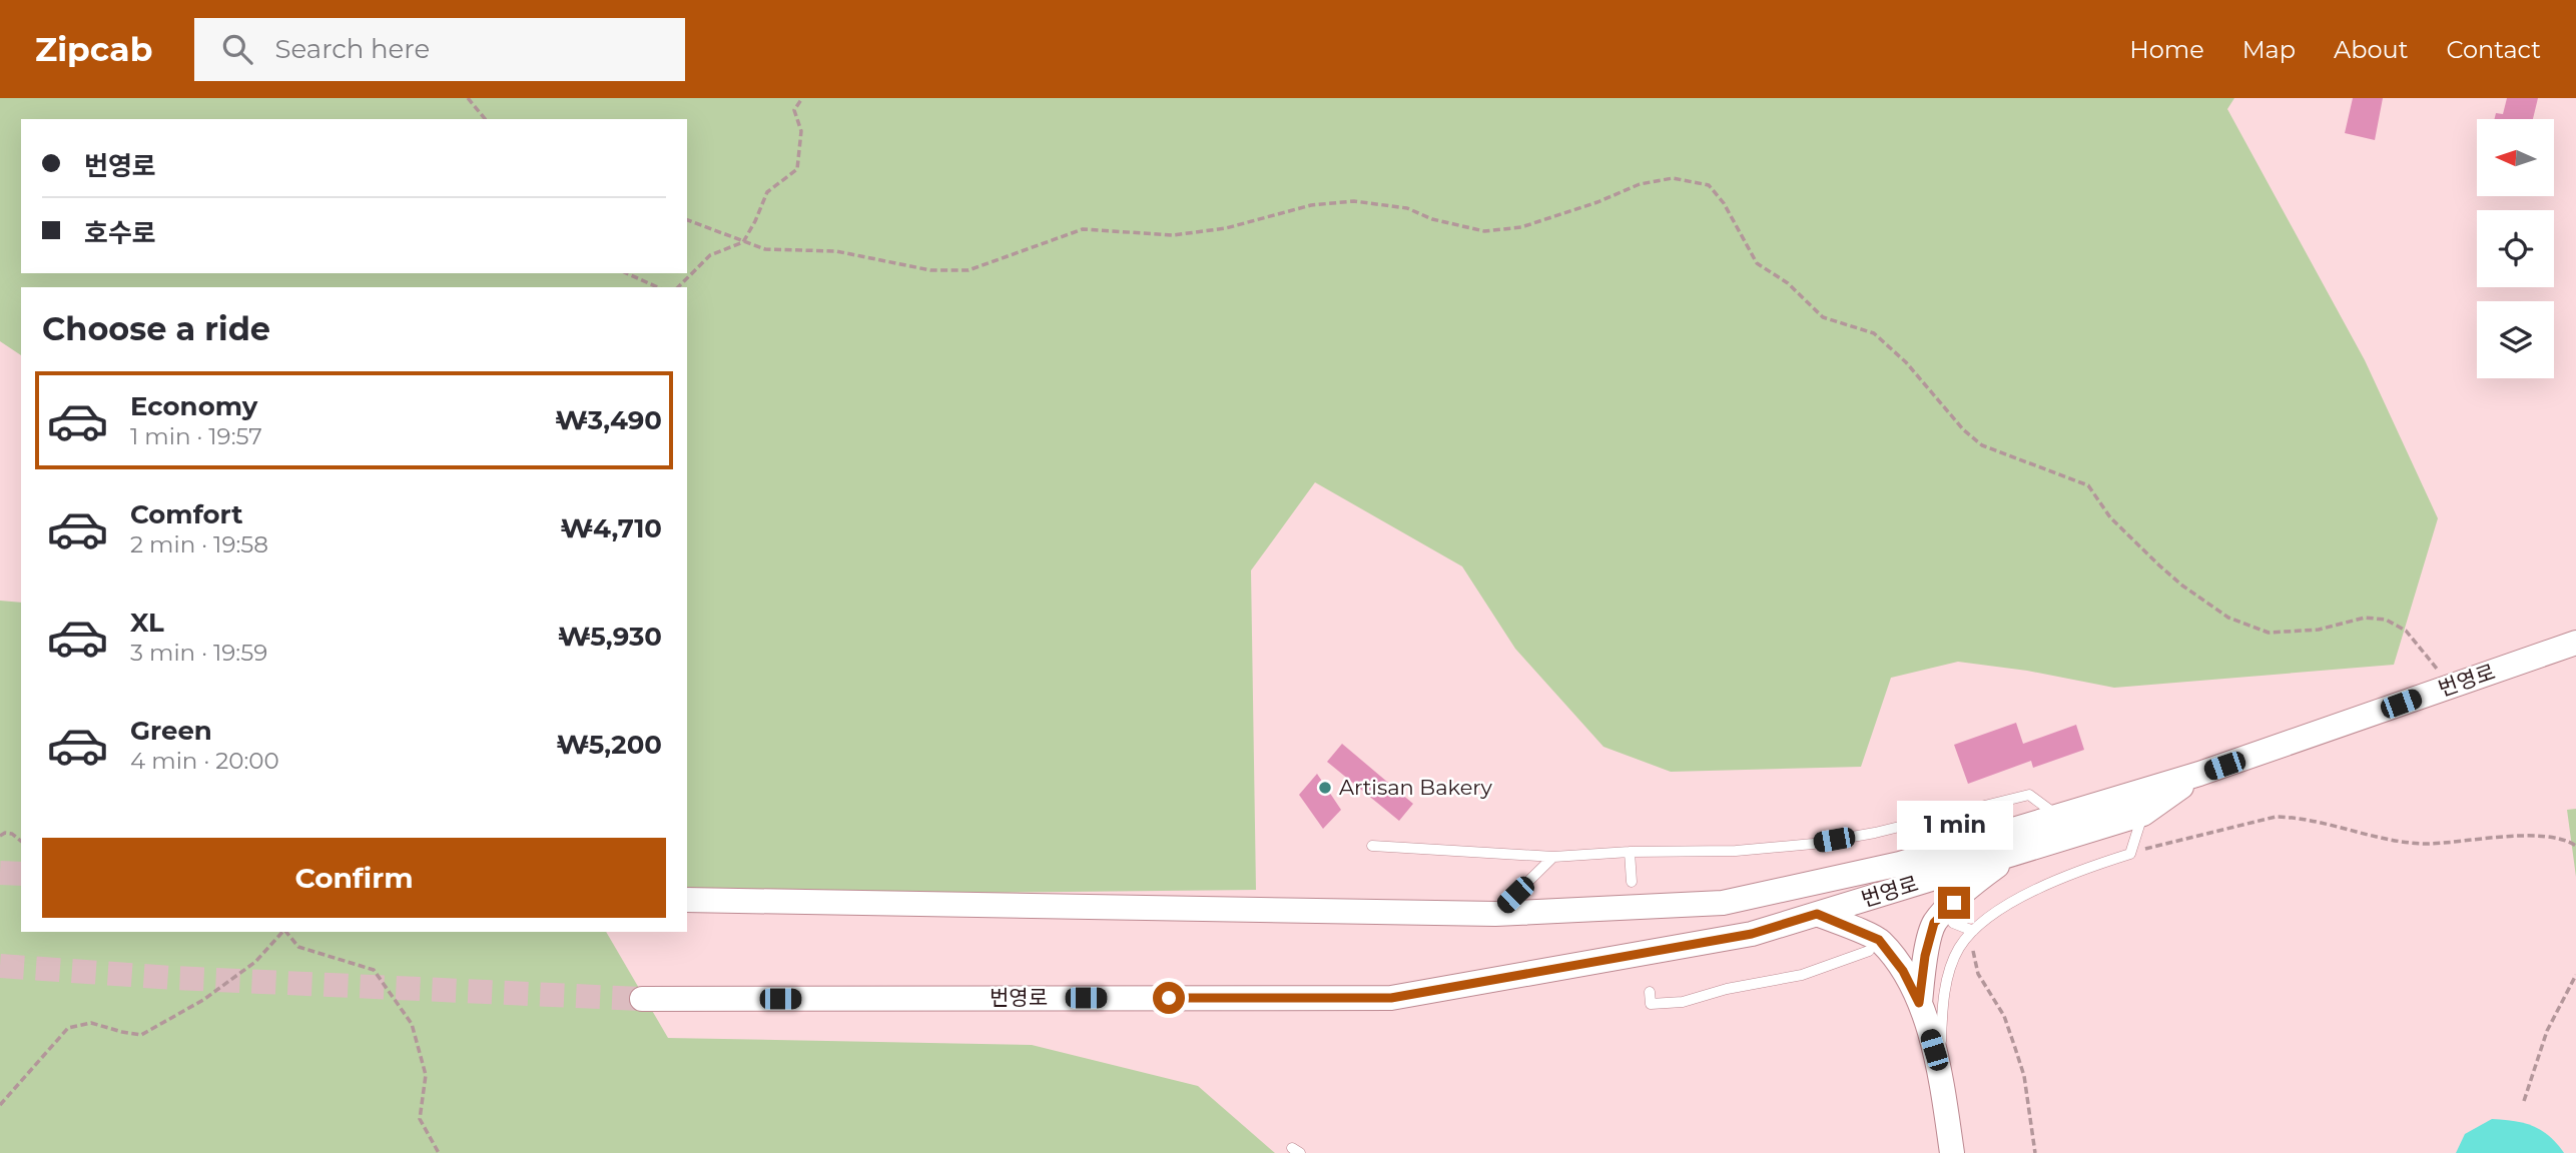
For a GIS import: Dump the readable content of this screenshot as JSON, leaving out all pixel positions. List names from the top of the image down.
{
  "streets": {
    "street": ["번영로"]
  },
  "places": ["Artisan Bakery"],
  "north": "left",
  "page": {
    "header": "Zipcab",
    "search": "Search here",
    "nav": [
      "Home",
      "Map",
      "About",
      "Contact"
    ],
    "banner": ["번영로", "호수로"],
    "heading": "Choose a ride",
    "list": [
      {
        "name": "Economy",
        "note": "1 min · 19:57",
        "value": "₩3,490"
      },
      {
        "name": "Comfort",
        "note": "2 min · 19:58",
        "value": "₩4,710"
      },
      {
        "name": "XL",
        "note": "3 min · 19:59",
        "value": "₩5,930"
      },
      {
        "name": "Green",
        "note": "4 min · 20:00",
        "value": "₩5,200"
      }
    ],
    "bubble": "1 min",
    "buttons": "Confirm"
  }
}
